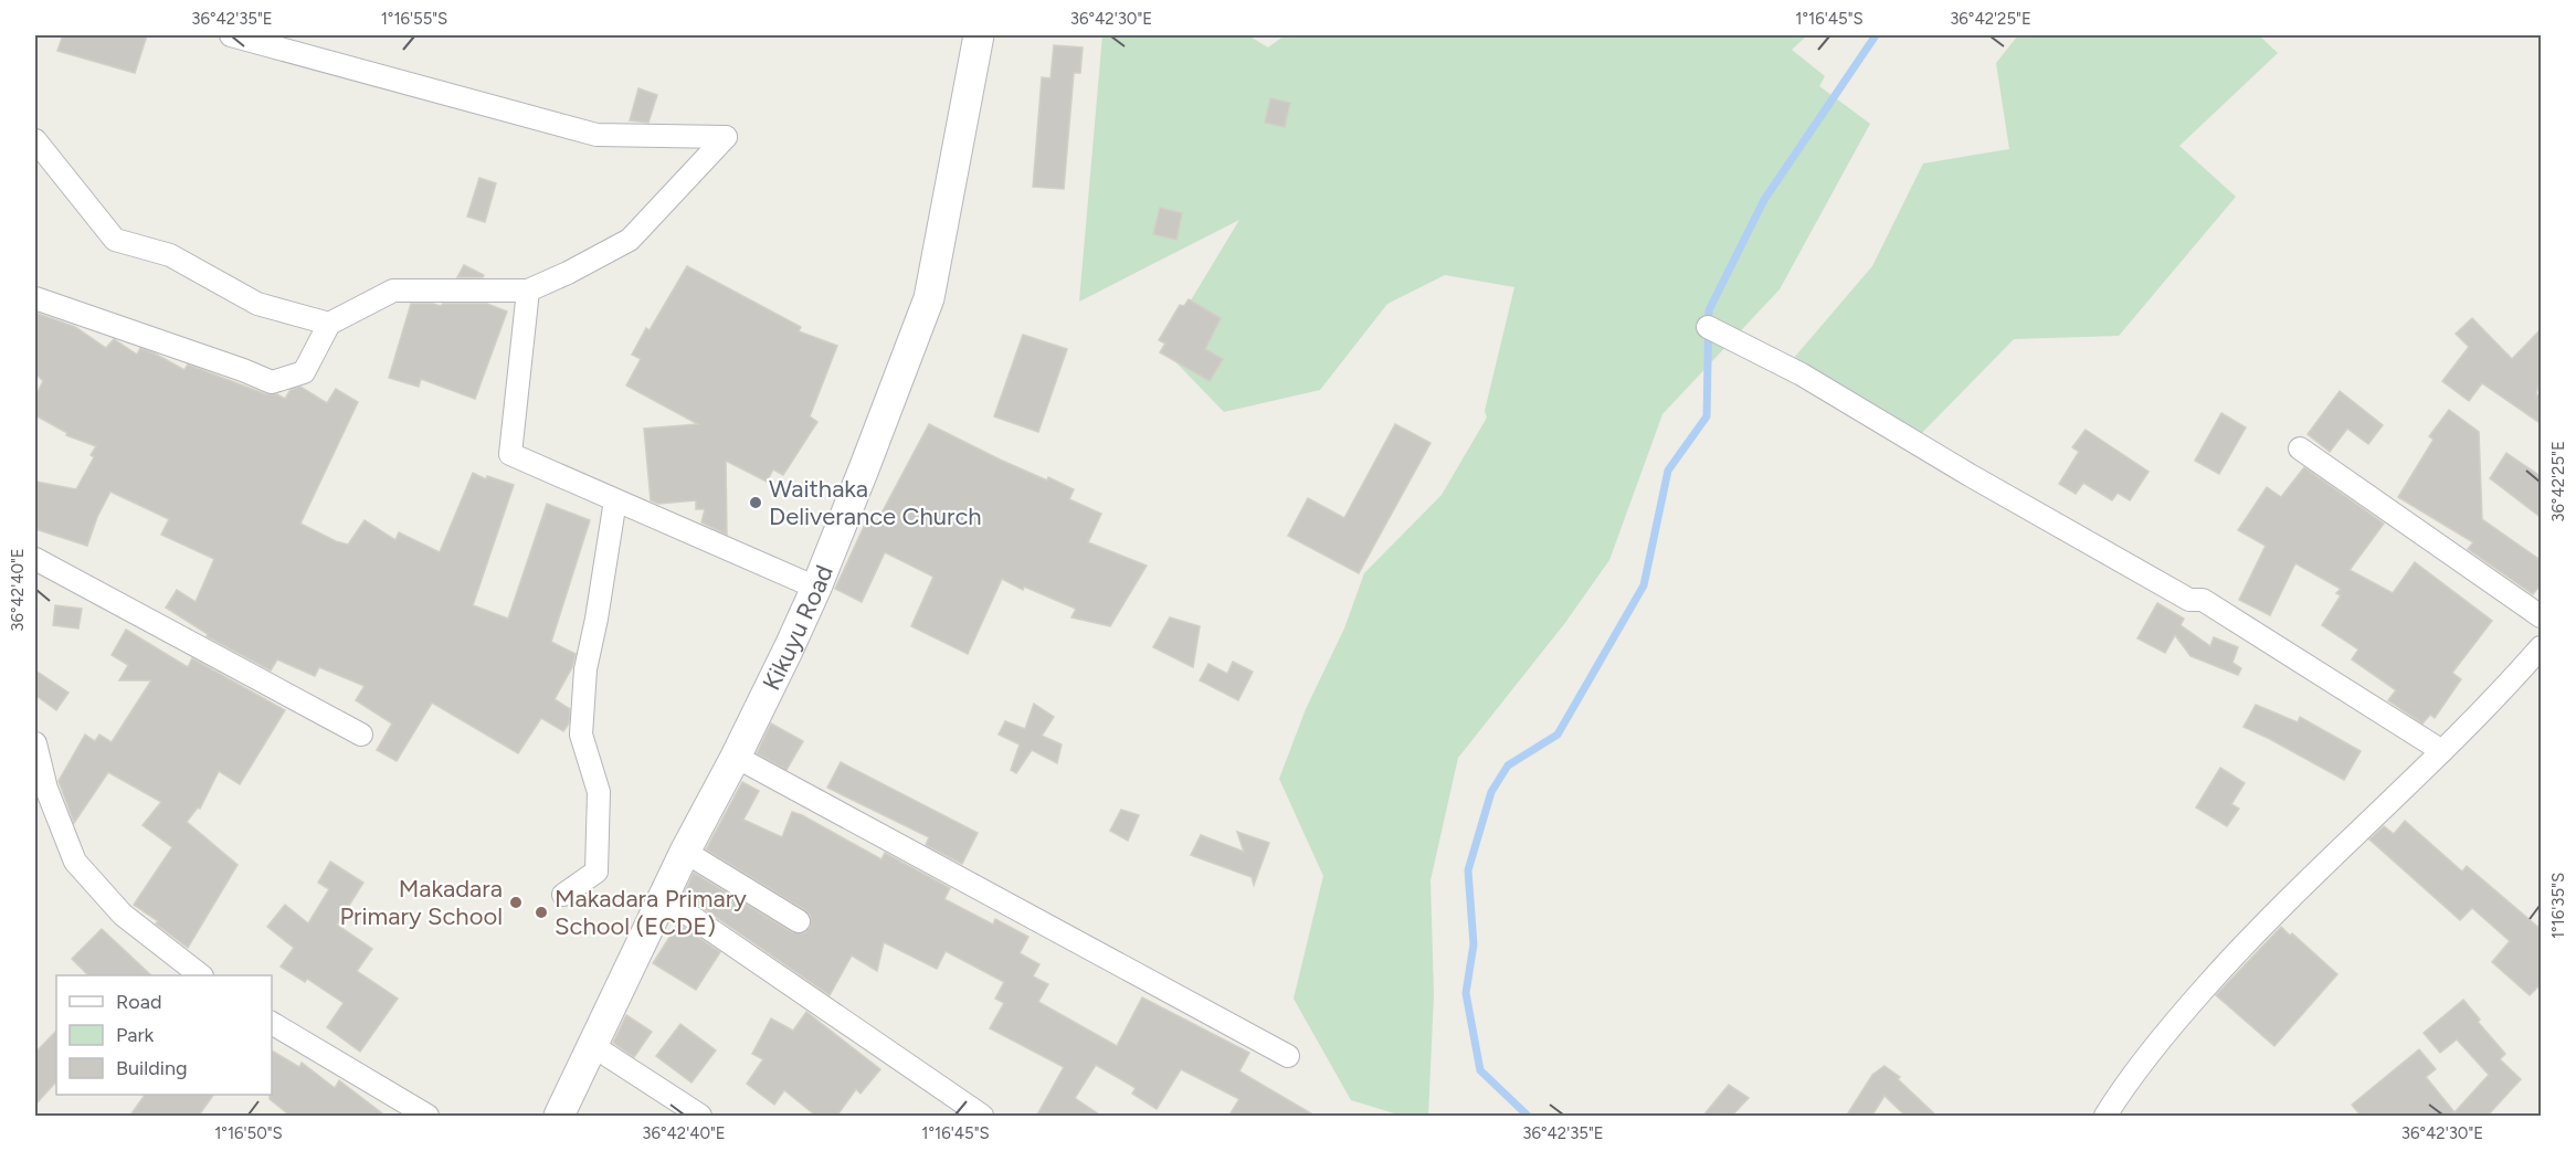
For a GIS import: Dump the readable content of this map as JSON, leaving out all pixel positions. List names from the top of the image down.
{
  "streets": {
    "main road": ["Kikuyu Road"]
  },
  "places": ["Waithaka Deliverance Church", "Makadara Primary School", "Makadara Primary School (ECDE)"],
  "legend": ["Road", "Park", "Building"],
  "coordinates": [
    "36°42'35\"E",
    "1°16'55\"S",
    "36°42'30\"E",
    "1°16'45\"S",
    "36°42'25\"E",
    "36°42'40\"E",
    "1°16'35\"S",
    "1°16'50\"S"
  ]
}
